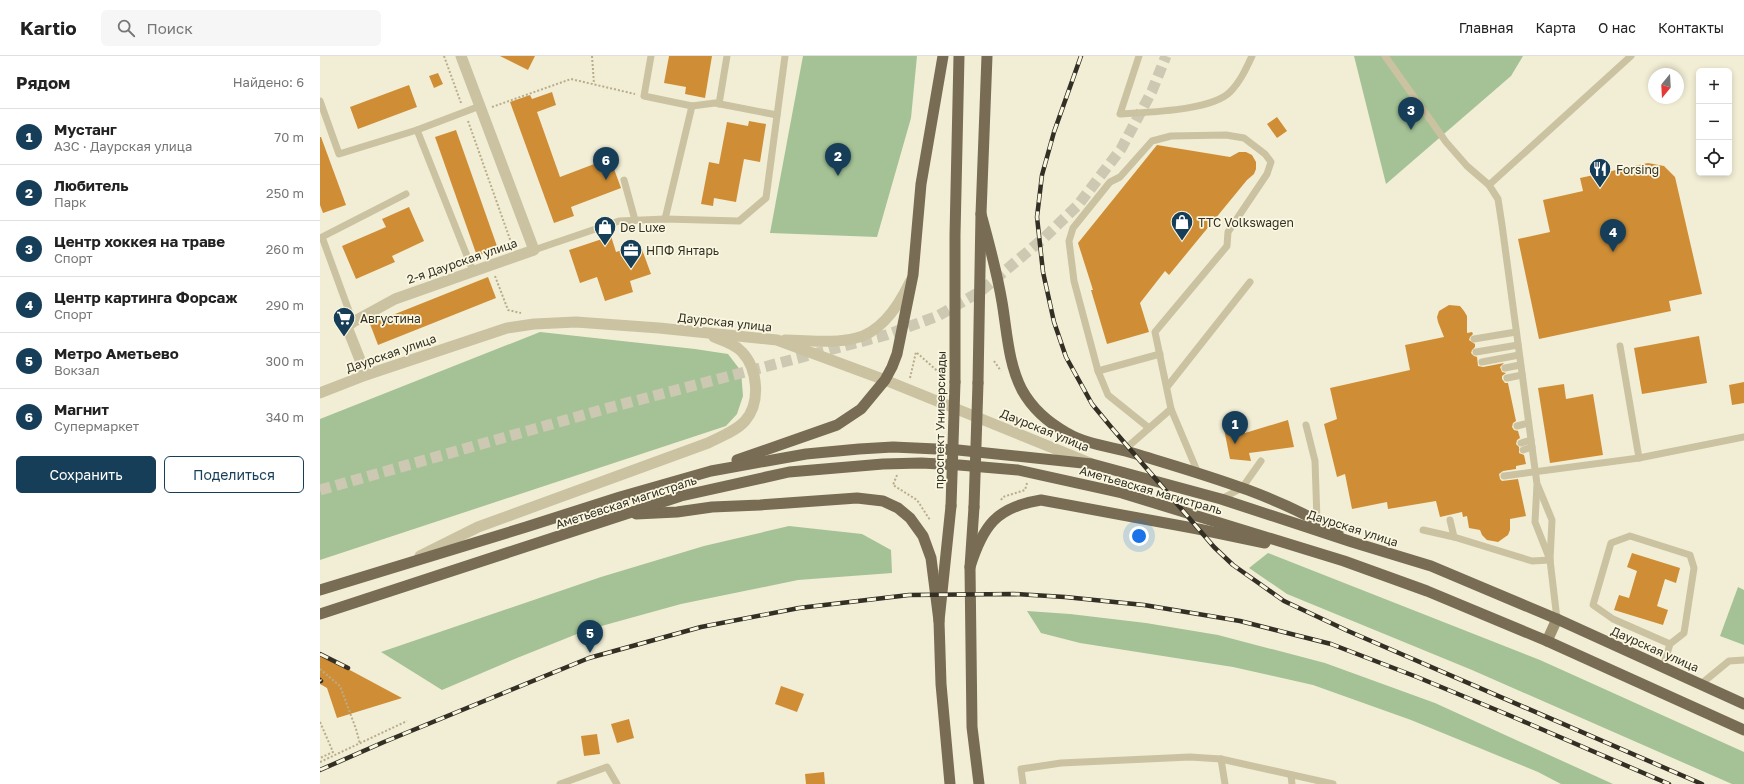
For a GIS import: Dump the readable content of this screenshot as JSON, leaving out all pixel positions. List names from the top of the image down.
{
  "streets": {
    "main road": ["Даурская улица", "проспект Универсиады", "Аметьевская магистраль"],
    "street": ["2-я Даурская улица"]
  },
  "crossings": [
    ["Даурская улица", "Аметьевская магистраль"]
  ],
  "places": {
    "restaurant": ["Forsing"],
    "shop": ["ТТС Volkswagen", "De Luxe"],
    "office": ["НПФ Янтарь"],
    "supermarket": ["Августина"]
  },
  "north": "bottom",
  "page": {
    "header": "Kartio",
    "search": "Поиск",
    "nav": [
      "Главная",
      "Карта",
      "О нас",
      "Контакты"
    ],
    "heading": ["Рядом", "Найдено: 6"],
    "map_buttons": ["+", "−"],
    "pins": [
      "3",
      "2",
      "6",
      "4",
      "1",
      "5"
    ],
    "list": [
      {
        "mark": "1",
        "name": "Мустанг",
        "note": "АЗС · Даурская улица",
        "value": "70 m"
      },
      {
        "mark": "2",
        "name": "Любитель",
        "note": "Парк",
        "value": "250 m"
      },
      {
        "mark": "3",
        "name": "Центр хоккея на траве",
        "note": "Спорт",
        "value": "260 m"
      },
      {
        "mark": "4",
        "name": "Центр картинга Форсаж",
        "note": "Спорт",
        "value": "290 m"
      },
      {
        "mark": "5",
        "name": "Метро Аметьево",
        "note": "Вокзал",
        "value": "300 m"
      },
      {
        "mark": "6",
        "name": "Магнит",
        "note": "Супермаркет",
        "value": "340 m"
      }
    ],
    "buttons": ["Сохранить", "Поделиться"]
  }
}
